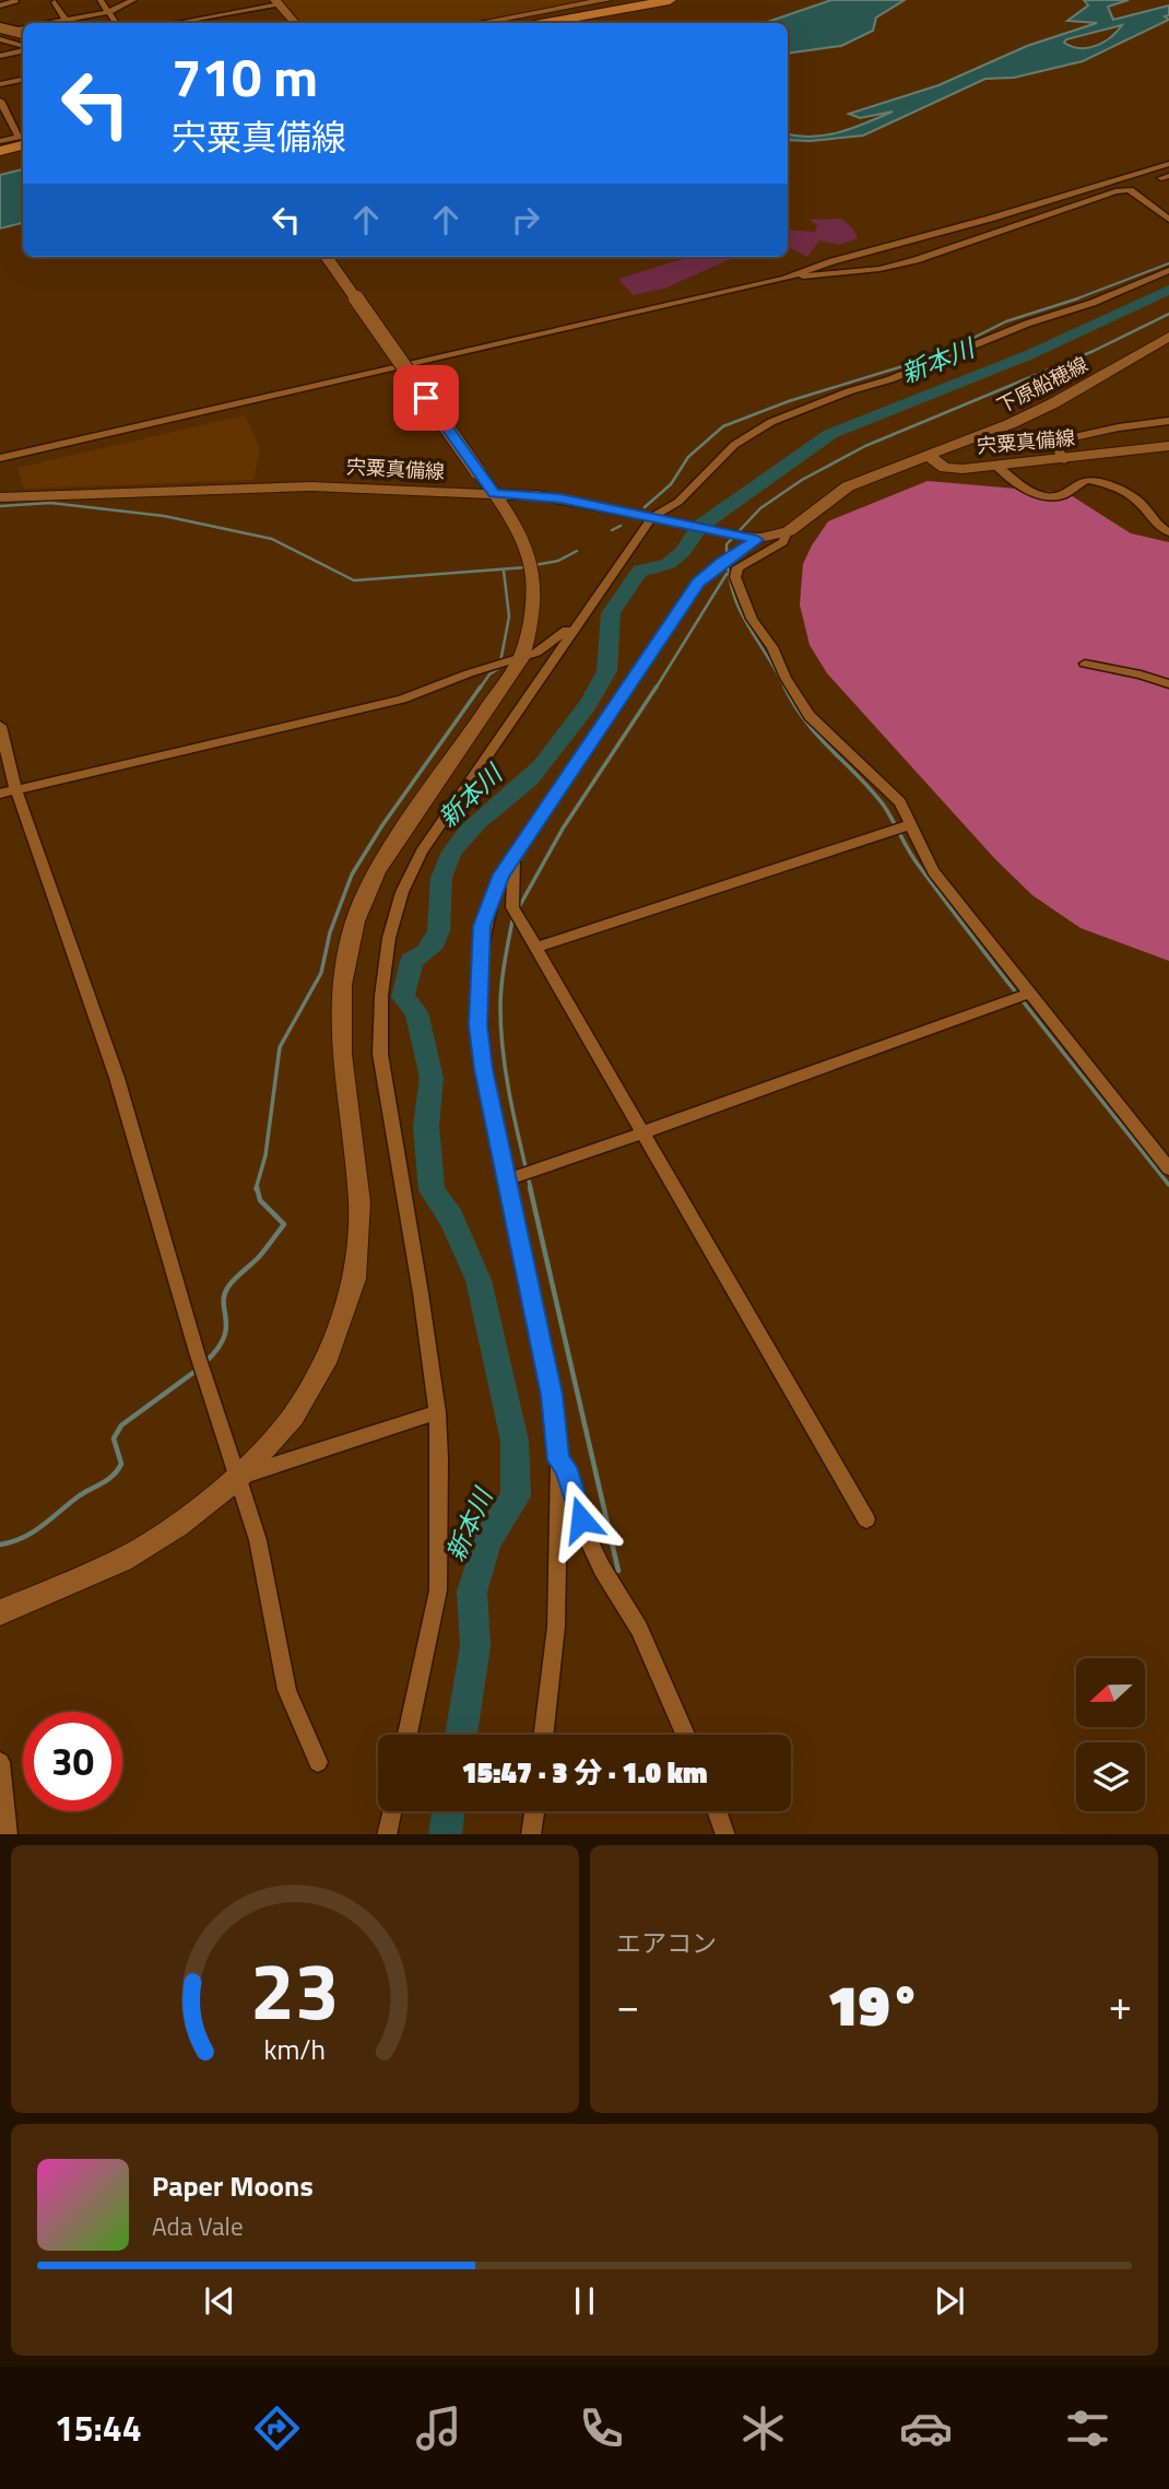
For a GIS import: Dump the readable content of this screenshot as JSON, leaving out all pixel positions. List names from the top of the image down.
{
  "streets": {
    "street": ["下原船穂線", "宍粟真備線"]
  },
  "crossings": [
    ["下原船穂線", "宍粟真備線"]
  ],
  "water": ["新本川"],
  "north": "left",
  "page": {
    "turn": ["710 m", "宍粟真備線"],
    "limit": "30",
    "trip": "15:47 · 3 分 · 1.0 km",
    "tile": "エアコン",
    "heat": ["−", "19°", "+"],
    "song": ["Paper Moons", "Ada Vale"],
    "tabs": "15:44",
    "gauge": ["23", "km/h"]
  }
}
